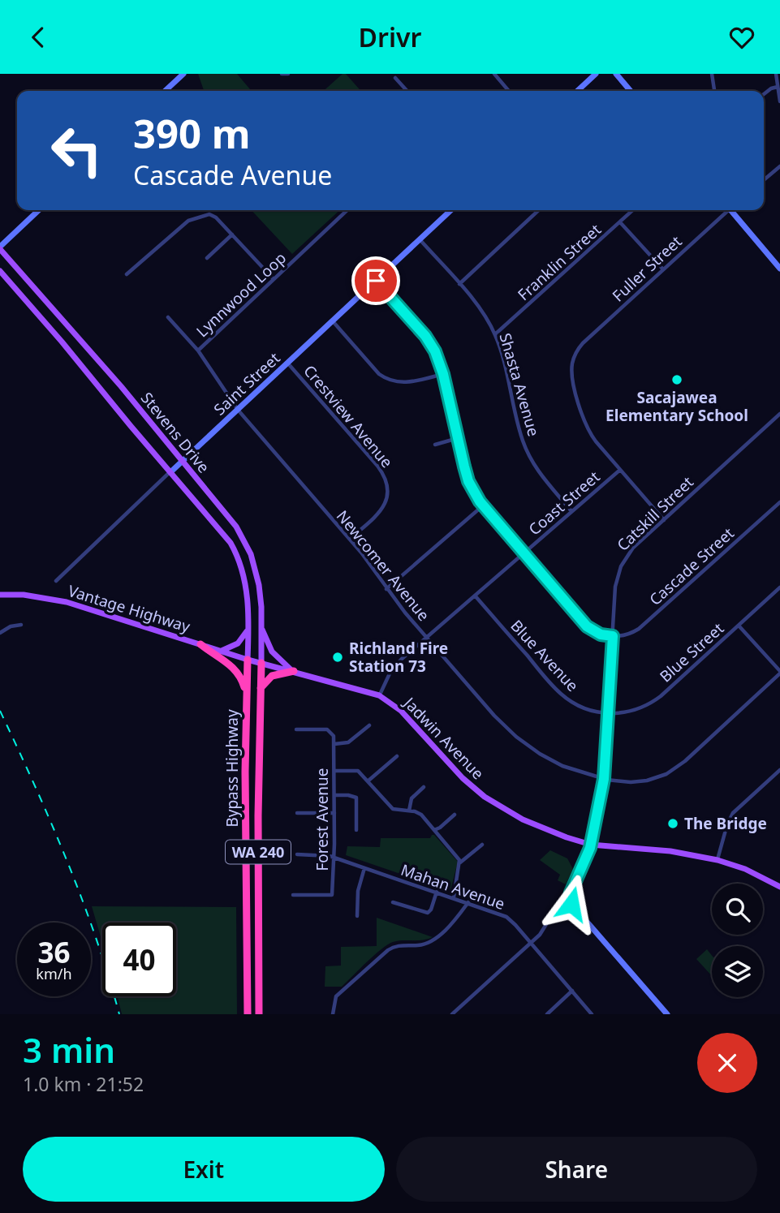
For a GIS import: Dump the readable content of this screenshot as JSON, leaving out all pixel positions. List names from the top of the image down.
{
  "streets": {
    "highway": ["Bypass Highway", "WA 240"],
    "main road": ["Stevens Drive", "Vantage Highway", "Jadwin Avenue"],
    "street": [
      "Franklin Street",
      "Fuller Street",
      "Lynnwood Loop",
      "Saint Street",
      "Shasta Avenue",
      "Crestview Avenue",
      "Coast Street",
      "Catskill Street",
      "Newcomer Avenue",
      "Cascade Street",
      "Blue Street",
      "Blue Avenue",
      "Forest Avenue",
      "Mahan Avenue"
    ]
  },
  "crossings": [
    ["Franklin Street", "Shasta Avenue"],
    ["Fuller Street", "Coast Street"],
    ["Lynnwood Loop", "Saint Street"],
    ["Lynnwood Loop", "Newcomer Avenue"],
    ["Saint Street", "Shasta Avenue"],
    ["Saint Street", "Crestview Avenue"],
    ["Saint Street", "Stevens Drive"],
    ["Saint Street", "Newcomer Avenue"],
    ["Shasta Avenue", "Coast Street"],
    ["Crestview Avenue", "Newcomer Avenue"],
    ["Stevens Drive", "Vantage Highway"],
    ["Stevens Drive", "Jadwin Avenue"],
    ["Stevens Drive", "Bypass Highway"],
    ["Coast Street", "Newcomer Avenue"],
    ["Coast Street", "Blue Avenue"],
    ["Coast Street", "Jadwin Avenue"],
    ["Catskill Street", "Newcomer Avenue"],
    ["Catskill Street", "Cascade Street"],
    ["Catskill Street", "Blue Street"],
    ["Catskill Street", "Blue Avenue"],
    ["Catskill Street", "Jadwin Avenue"],
    ["Vantage Highway", "Jadwin Avenue"],
    ["Vantage Highway", "Bypass Highway"],
    ["Vantage Highway", "WA 240"],
    ["Blue Street", "Blue Avenue"],
    ["Jadwin Avenue", "Bypass Highway"],
    ["Bypass Highway", "WA 240"],
    ["Forest Avenue", "Mahan Avenue"]
  ],
  "places": ["Sacajawea Elementary School", "Richland Fire Station 73", "The Bridge"],
  "page": {
    "header": "Drivr",
    "turn": ["390 m", "Cascade Avenue"],
    "speed": "36 km/h",
    "limit": "40",
    "heading": ["3 min", "1.0 km · 21:52"],
    "buttons": ["Exit", "Share"]
  }
}
